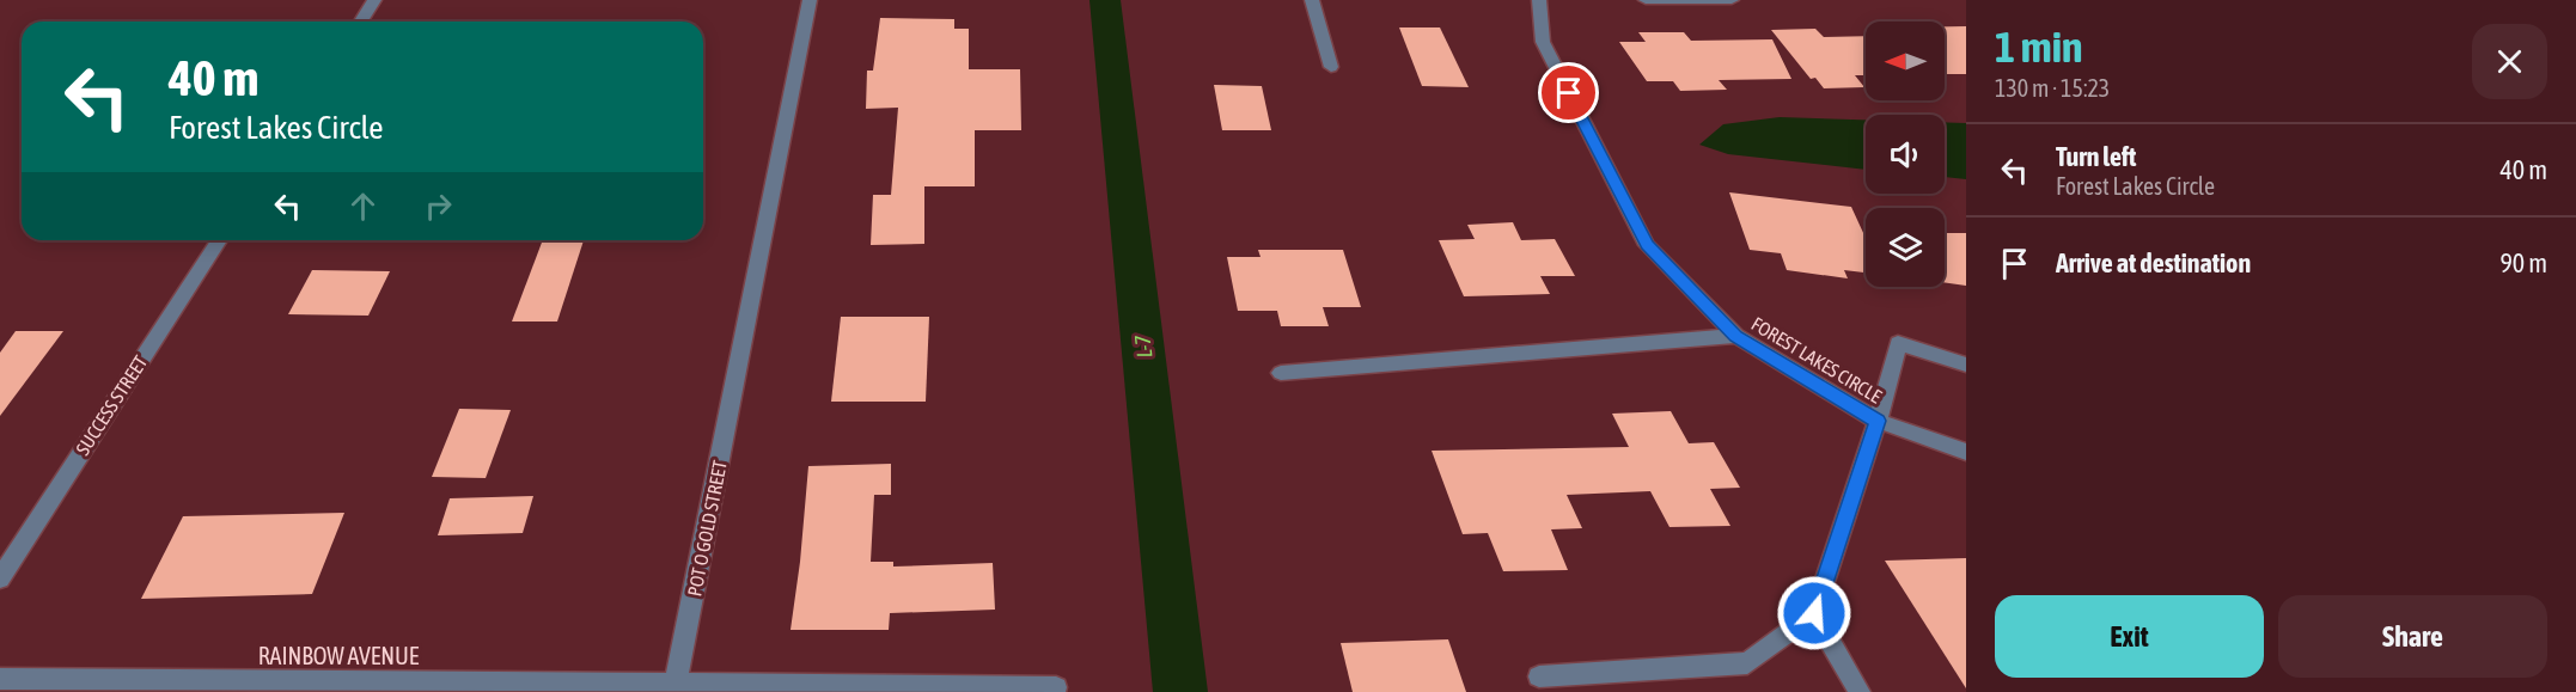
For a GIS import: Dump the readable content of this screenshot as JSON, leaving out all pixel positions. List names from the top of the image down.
{
  "streets": {
    "street": [
      "FOREST LAKES CIRCLE",
      "SUCCESS STREET",
      "POT O GOLD STREET",
      "RAINBOW AVENUE"
    ]
  },
  "crossings": [
    ["POT O GOLD STREET", "RAINBOW AVENUE"]
  ],
  "water": ["L-7"],
  "north": "left",
  "page": {
    "heading": ["1 min", "130 m · 15:23"],
    "turn": ["40 m", "Forest Lakes Circle"],
    "list": [
      {
        "name": "Turn left",
        "note": "Forest Lakes Circle",
        "value": "40 m"
      },
      {
        "name": "Arrive at destination",
        "value": "90 m"
      }
    ],
    "buttons": ["Exit", "Share"]
  }
}
